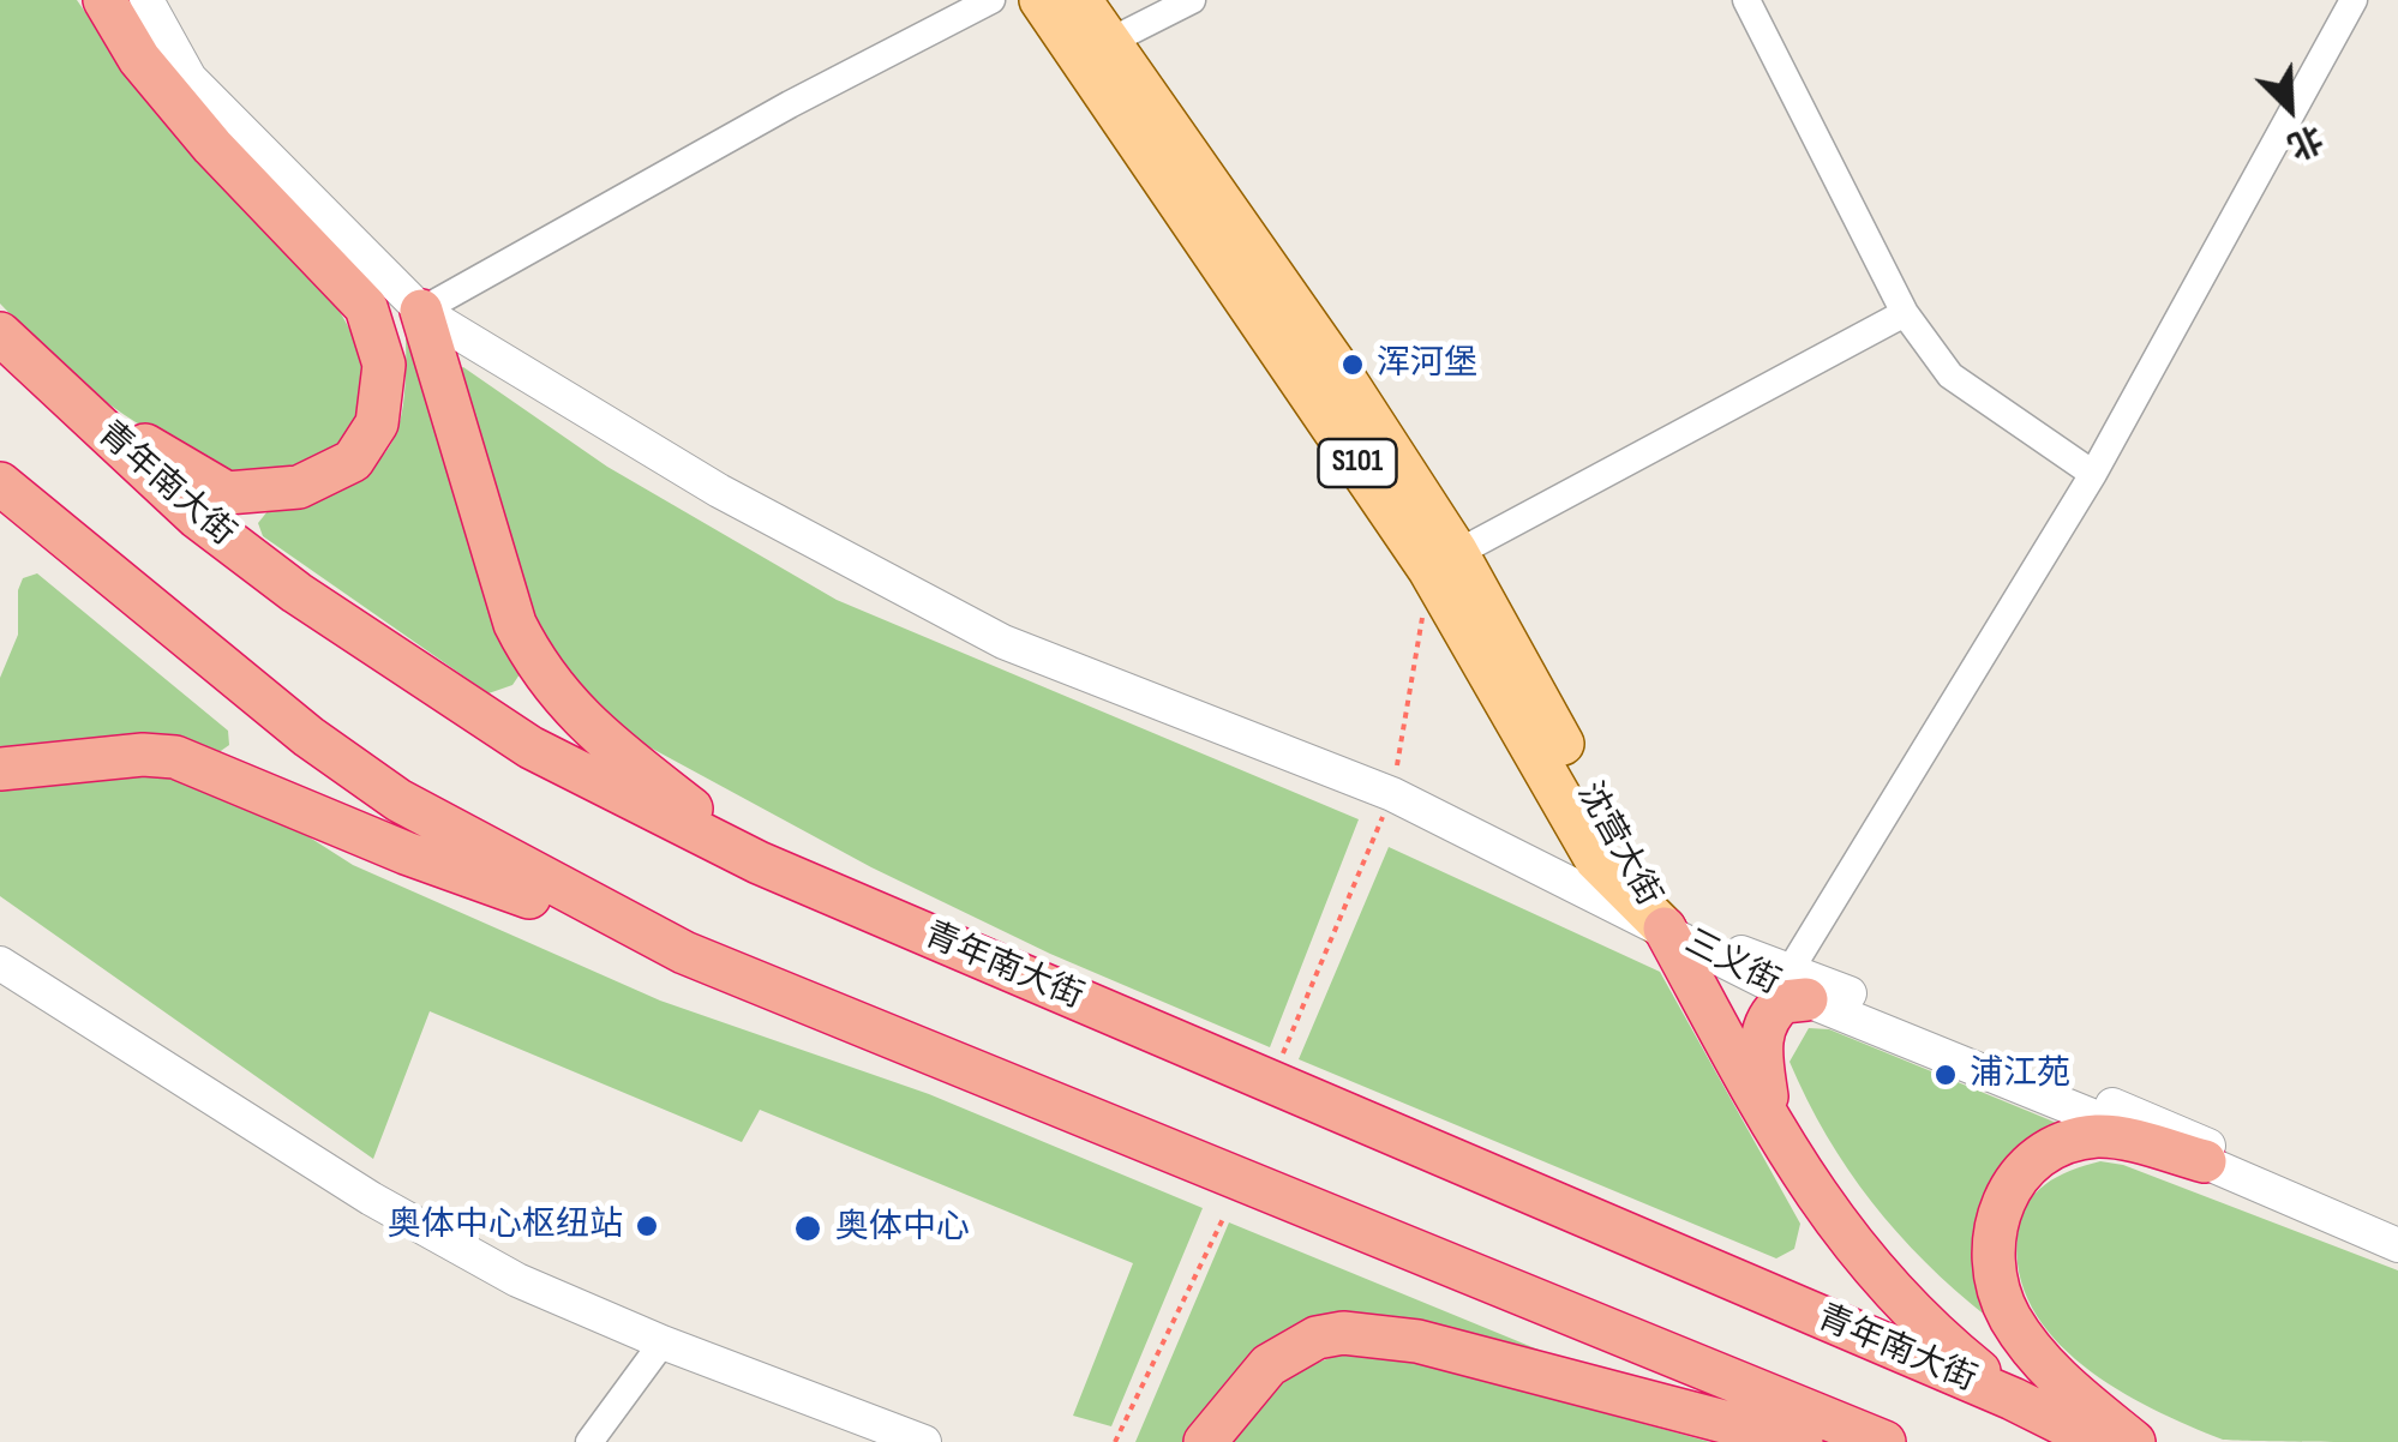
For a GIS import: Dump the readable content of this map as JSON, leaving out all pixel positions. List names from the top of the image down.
{
  "streets": {
    "highway": ["青年南大街"],
    "main road": ["S101", "沈营大街"],
    "street": ["三义街"]
  },
  "crossings": [
    ["沈营大街", "三义街"]
  ],
  "places": [
    "浑河堡",
    "浦江苑",
    "奥体中心枢纽站",
    "奥体中心"
  ],
  "north": "bottom right"
}
